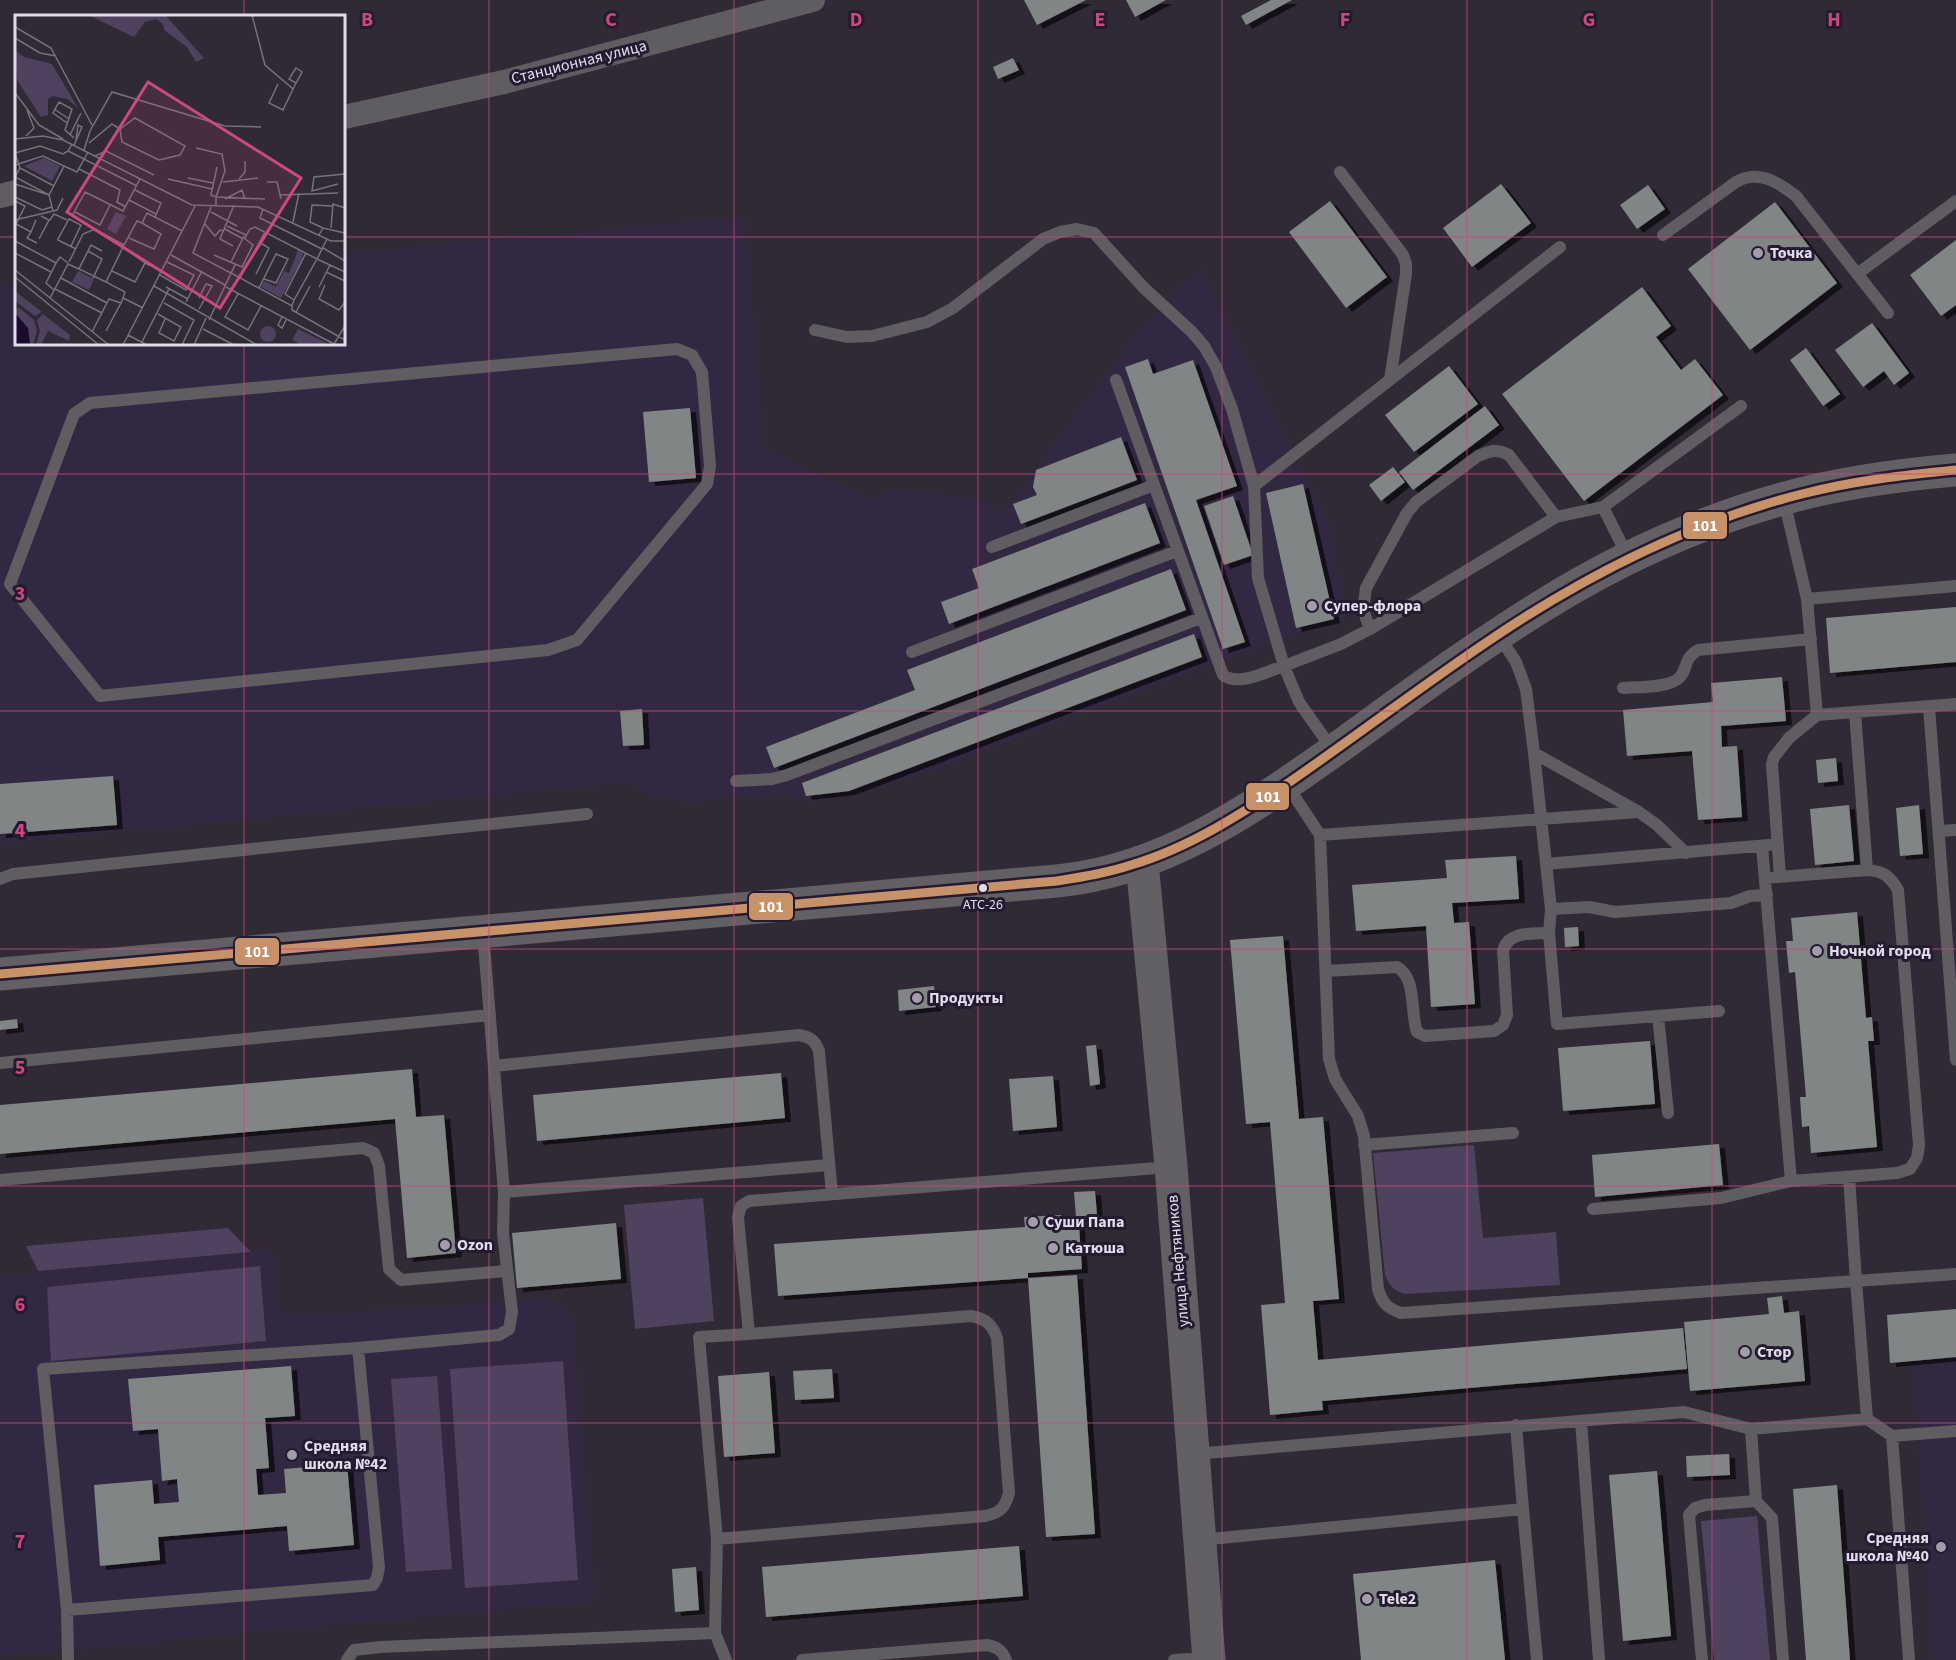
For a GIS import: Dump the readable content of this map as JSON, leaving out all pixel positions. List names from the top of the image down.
{
  "streets": {
    "main road": ["улица Нефтяников"],
    "street": ["Станционная улица"]
  },
  "places": [
    "Точка",
    "Супер-флора",
    "АТС-26",
    "Ночной город",
    "Продукты",
    "Суши Папа",
    "Ozon",
    "Катюша",
    "Стор",
    "Средняя школа №42",
    "Средняя школа №40",
    "Tele2"
  ],
  "lines": ["transit line 101"],
  "grid": {
    "columns": [
      "B",
      "C",
      "D",
      "E",
      "F",
      "G",
      "H"
    ],
    "rows": [
      "3",
      "4",
      "5",
      "6",
      "7"
    ]
  }
}
